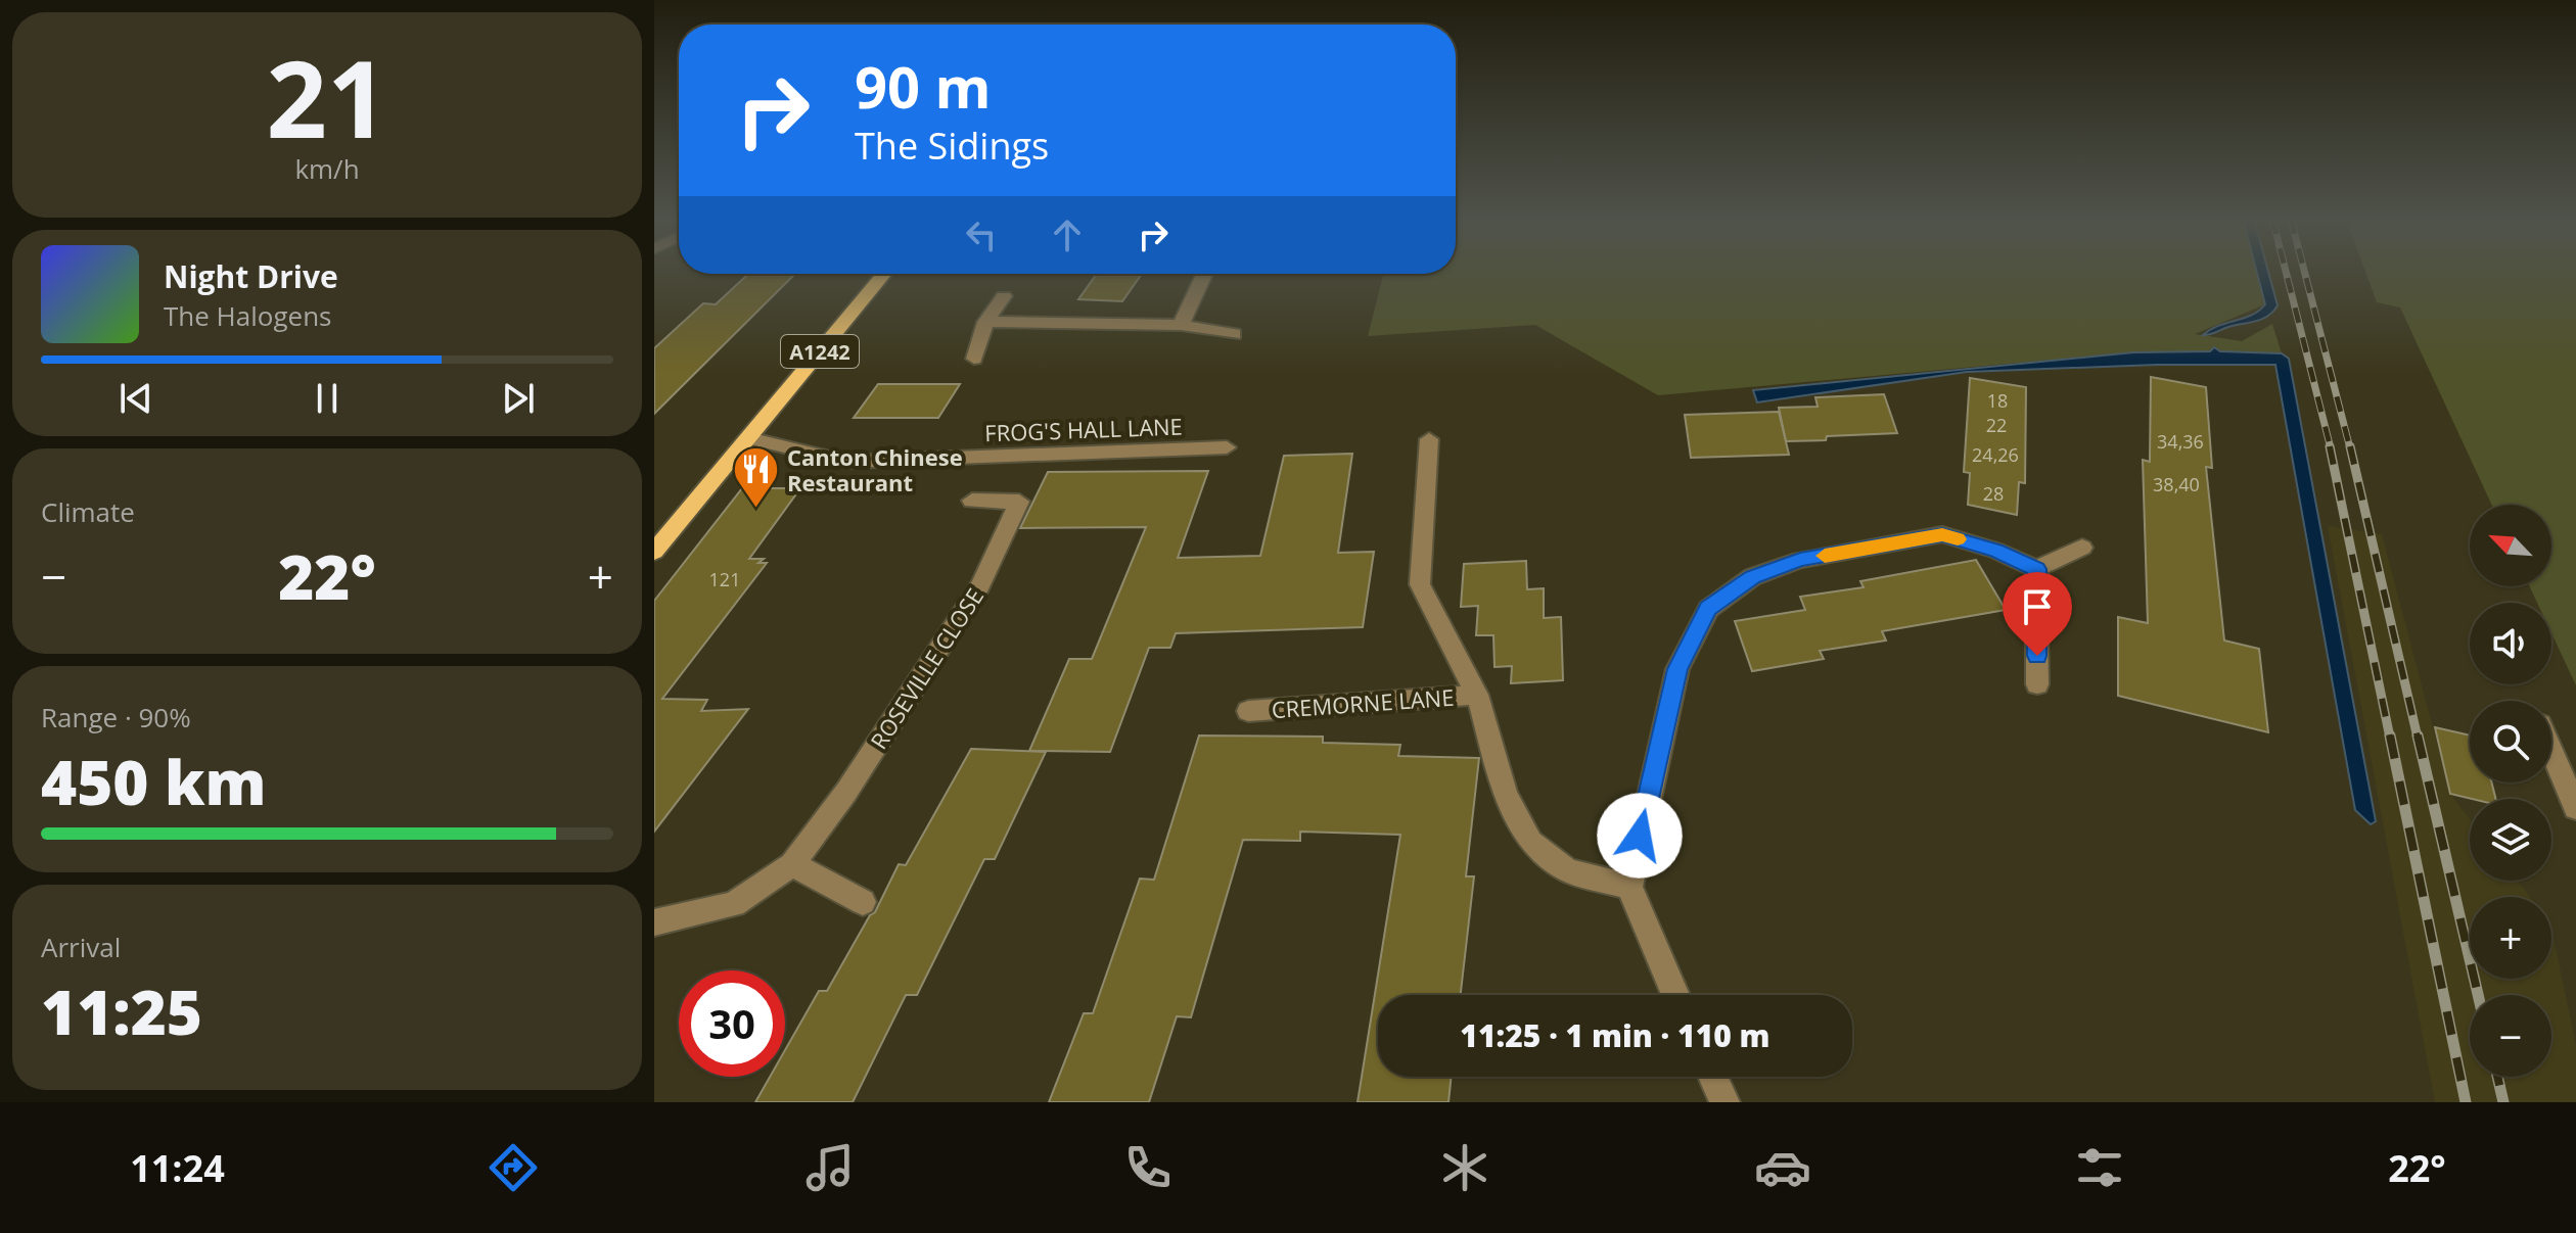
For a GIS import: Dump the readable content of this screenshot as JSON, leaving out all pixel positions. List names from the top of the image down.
{
  "streets": {
    "main road": ["A1242"],
    "street": ["FROG'S HALL LANE", "ROSEVILLE CLOSE", "CREMORNE LANE"]
  },
  "crossings": [
    ["A1242", "FROG'S HALL LANE"]
  ],
  "places": {
    "restaurant": ["Canton Chinese Restaurant"]
  },
  "house_numbers": [
    "18",
    "22",
    "34,36",
    "24,26",
    "38,40",
    "28",
    "121"
  ],
  "north": "top left",
  "page": {
    "tile": [
      ["21", "km/h"],
      "Climate",
      ["Range · 90%", "450 km"],
      ["Arrival", "11:25"]
    ],
    "turn": ["90 m", "The Sidings"],
    "song": ["Night Drive", "The Halogens"],
    "map_buttons": ["+", "−"],
    "heat": ["−", "22°", "+"],
    "limit": "30",
    "trip": "11:25 · 1 min · 110 m",
    "tabs": ["11:24", "22°"]
  }
}
